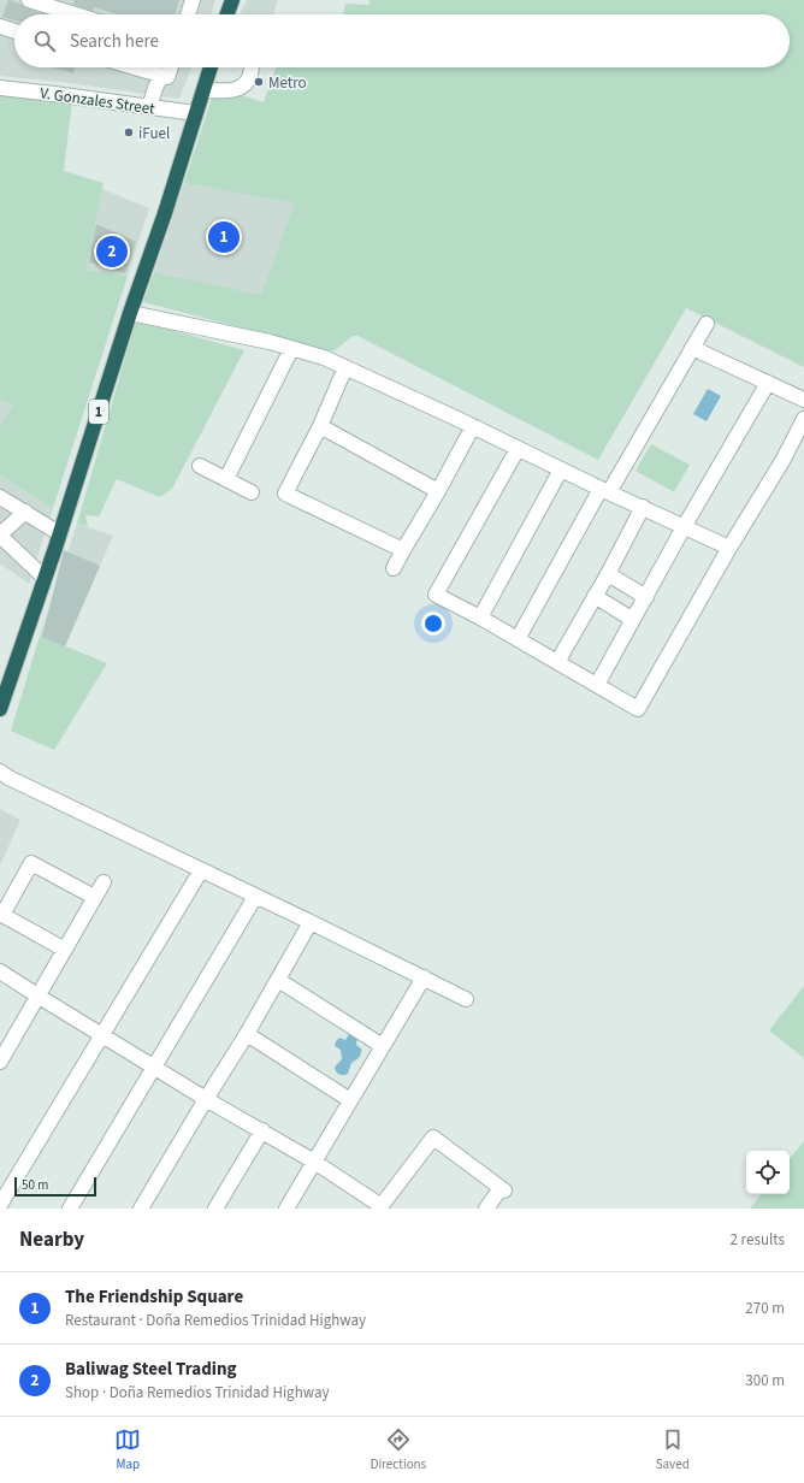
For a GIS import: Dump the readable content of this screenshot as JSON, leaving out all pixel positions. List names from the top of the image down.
{
  "streets": {
    "highway": ["1"],
    "street": ["V. Gonzales Street"]
  },
  "crossings": [
    ["V. Gonzales Street", "1"]
  ],
  "places": ["Metro", "iFuel"],
  "scale_bar": "50 m",
  "page": {
    "search": "Search here",
    "pins": ["1", "2"],
    "scale": "50 m",
    "heading": ["Nearby", "2 results"],
    "list": [
      {
        "mark": "1",
        "name": "The Friendship Square",
        "note": "Restaurant · Doña Remedios Trinidad Highway",
        "value": "270 m"
      },
      {
        "mark": "2",
        "name": "Baliwag Steel Trading",
        "note": "Shop · Doña Remedios Trinidad Highway",
        "value": "300 m"
      }
    ],
    "nav": ["Map", "Directions", "Saved"]
  }
}
